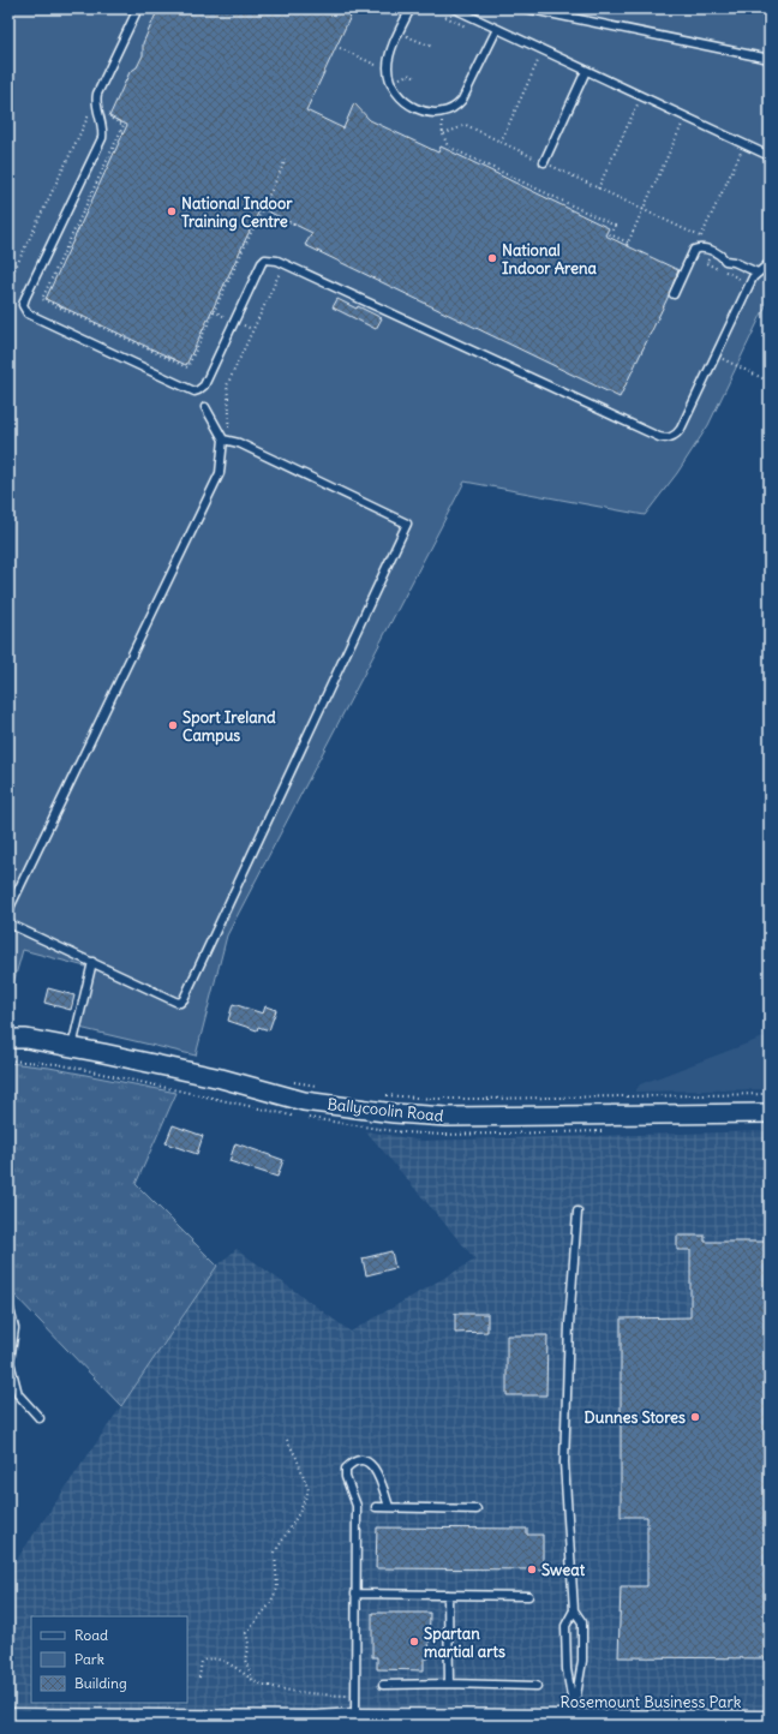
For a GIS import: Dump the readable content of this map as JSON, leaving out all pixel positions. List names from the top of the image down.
{
  "streets": {
    "street": ["Ballycoolin Road", "Rosemount Business Park"]
  },
  "places": [
    "National Indoor Training Centre",
    "National Indoor Arena",
    "Sport Ireland Campus",
    "Dunnes Stores",
    "Sweat",
    "Spartan martial arts"
  ],
  "legend": ["Road", "Park", "Building"]
}
